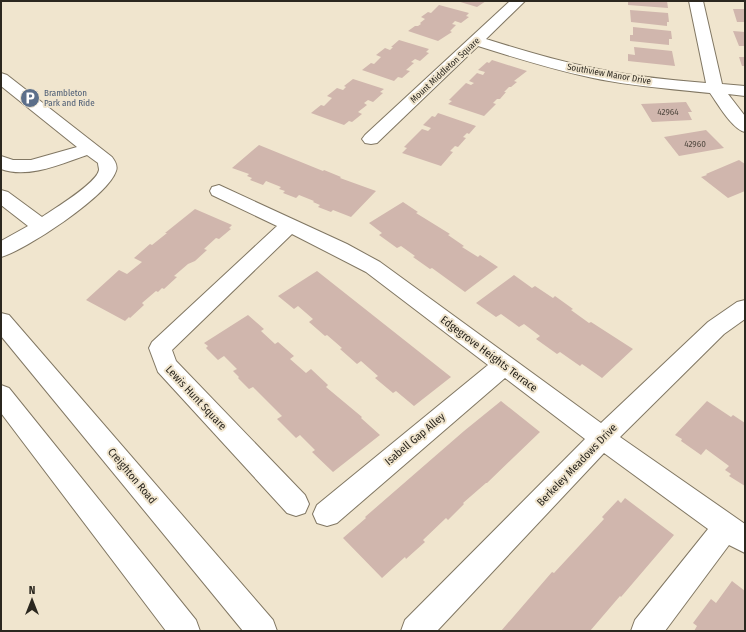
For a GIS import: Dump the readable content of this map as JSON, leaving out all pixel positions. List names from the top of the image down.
{
  "streets": {
    "street": [
      "Mount Middleton Square",
      "Southview Manor Drive",
      "Edgegrove Heights Terrace",
      "Lewis Hunt Square",
      "Isabell Gap Alley",
      "Berkeley Meadows Drive",
      "Creighton Road"
    ]
  },
  "crossings": [
    ["Mount Middleton Square", "Southview Manor Drive"],
    ["Edgegrove Heights Terrace", "Lewis Hunt Square"],
    ["Edgegrove Heights Terrace", "Isabell Gap Alley"],
    ["Edgegrove Heights Terrace", "Berkeley Meadows Drive"]
  ],
  "places": {
    "parking": ["Brambleton Park and Ride"]
  },
  "house_numbers": ["42964", "42960"],
  "north": "top"
}
